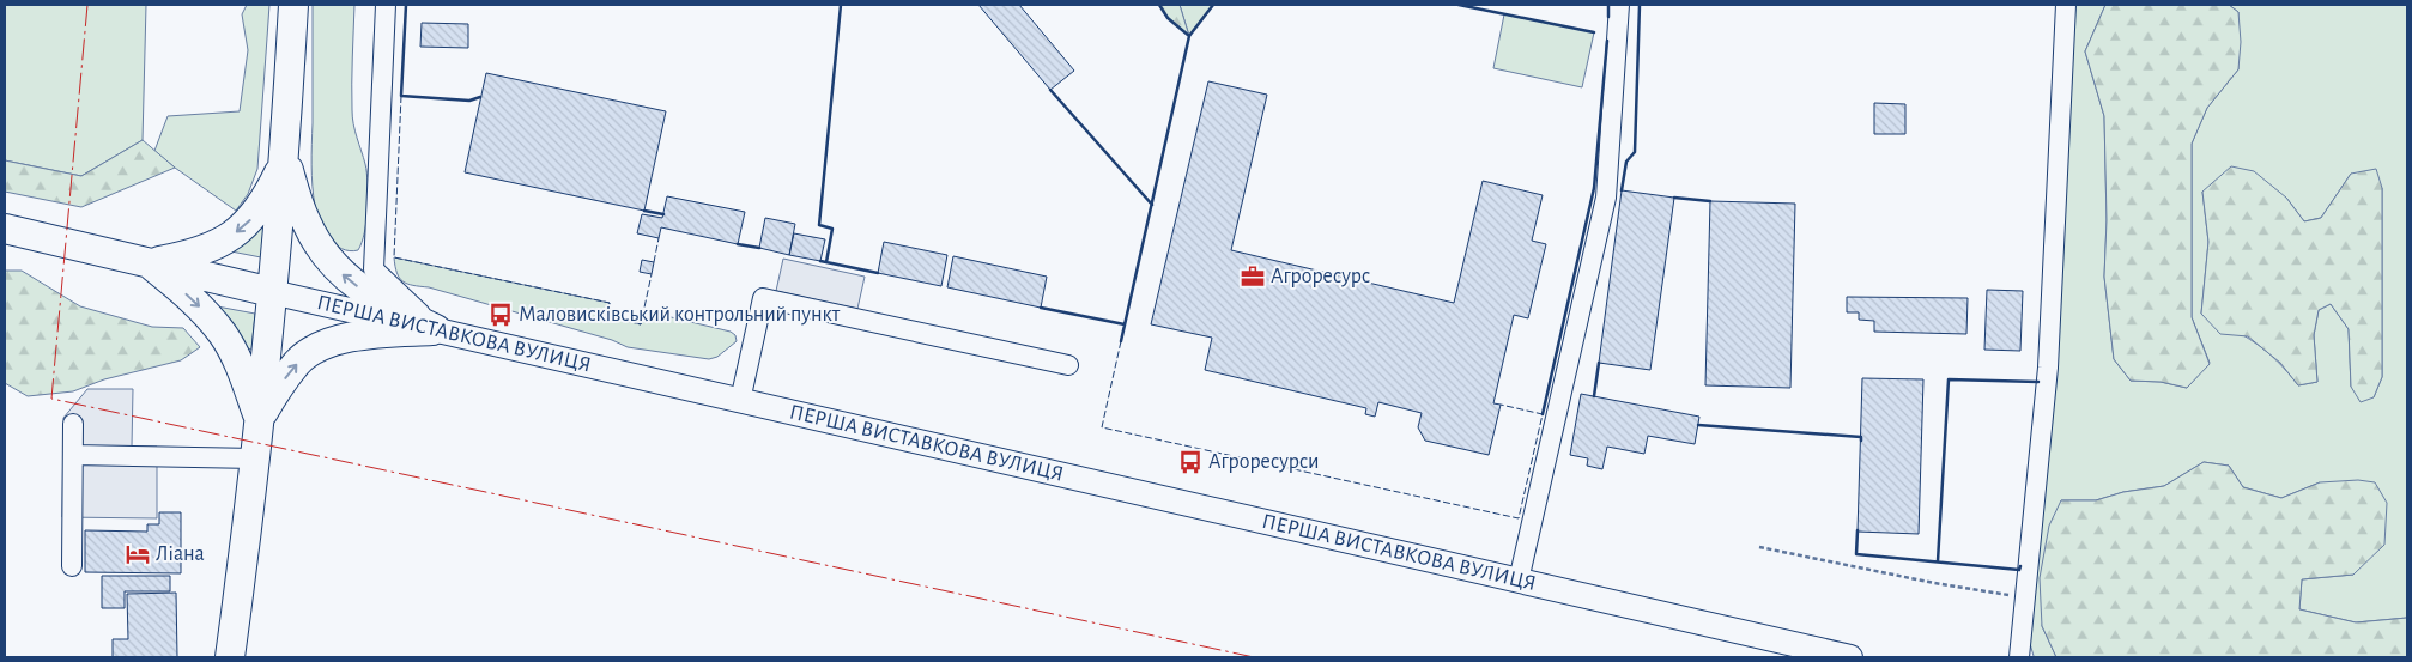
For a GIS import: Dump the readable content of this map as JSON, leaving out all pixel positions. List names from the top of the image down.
{
  "streets": {
    "highway": ["ПЕРША ВИСТАВКОВА ВУЛИЦЯ"]
  },
  "places": {
    "office": ["Агроресурс"],
    "bus stop": ["Маловисківський контрольний пункт", "Агроресурси"],
    "hotel": ["Ліана"]
  }
}
